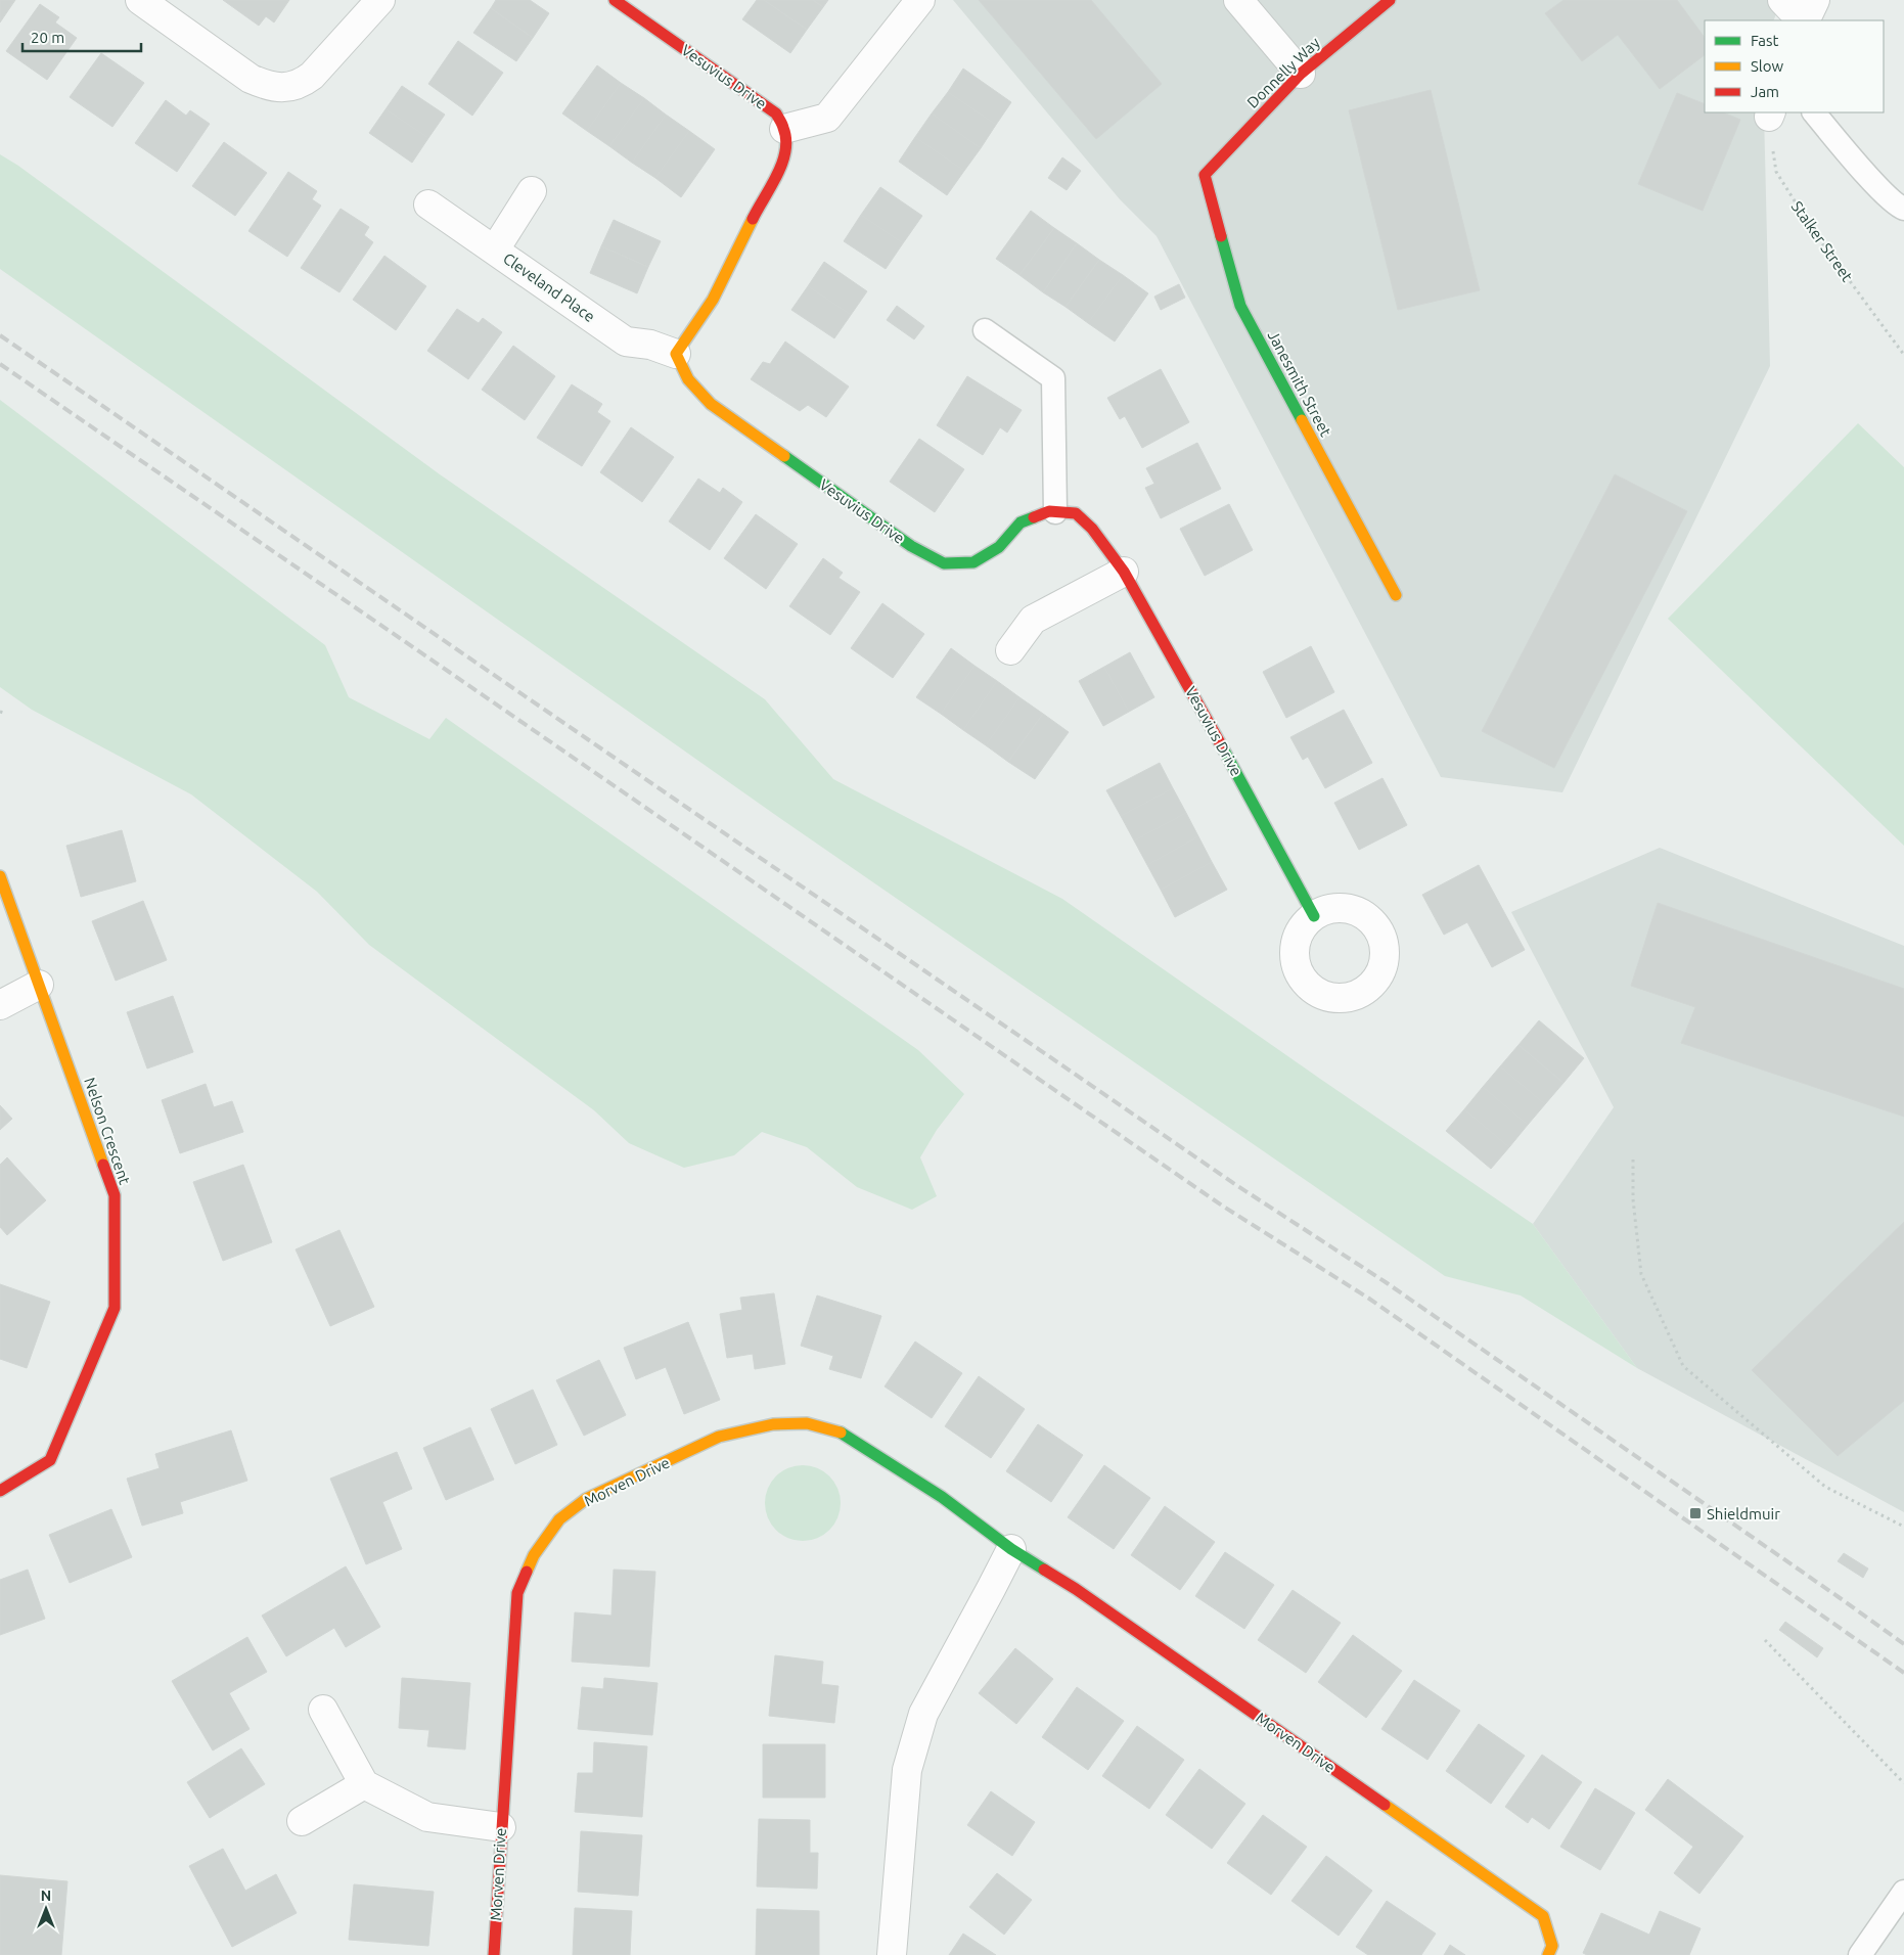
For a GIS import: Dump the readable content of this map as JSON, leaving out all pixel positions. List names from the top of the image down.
{
  "streets": {
    "street": [
      "Donnelly Way",
      "Vesuvius Drive",
      "Cleveland Place",
      "Janesmith Street",
      "Nelson Crescent",
      "Morven Drive"
    ],
    "path": ["Stalker Street"]
  },
  "crossings": [
    ["Donnelly Way", "Janesmith Street"],
    ["Vesuvius Drive", "Cleveland Place"]
  ],
  "places": {
    "transit": ["Shieldmuir"]
  },
  "legend": ["Fast", "Slow", "Jam"],
  "scale_bar": "20 m",
  "north": "top"
}
